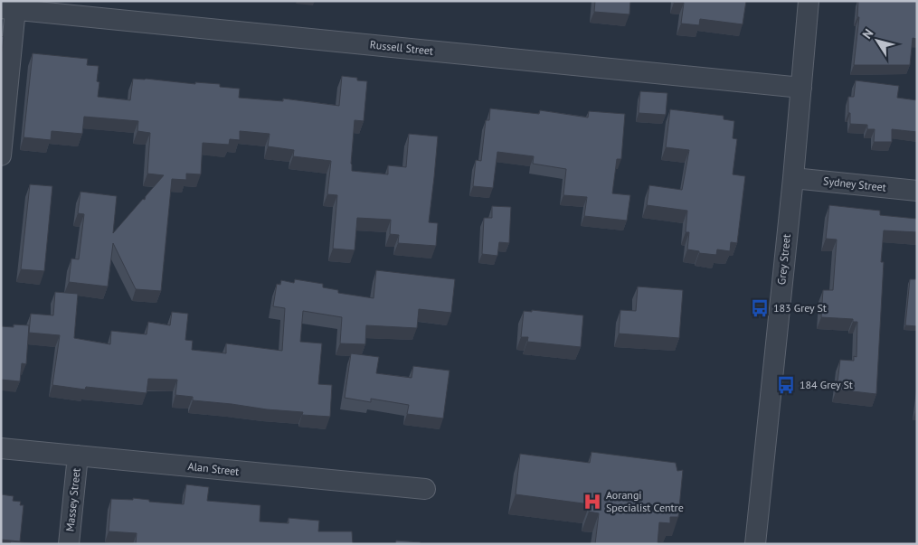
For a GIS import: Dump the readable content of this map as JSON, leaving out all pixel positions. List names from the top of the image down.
{
  "streets": {
    "street": [
      "Russell Street",
      "Sydney Street",
      "Grey Street",
      "Alan Street",
      "Massey Street"
    ]
  },
  "crossings": [
    ["Russell Street", "Grey Street"],
    ["Sydney Street", "Grey Street"],
    ["Alan Street", "Massey Street"]
  ],
  "places": {
    "bus stop": ["183 Grey St", "184 Grey St"],
    "hospital": ["Aorangi Specialist Centre"]
  },
  "north": "top left"
}
